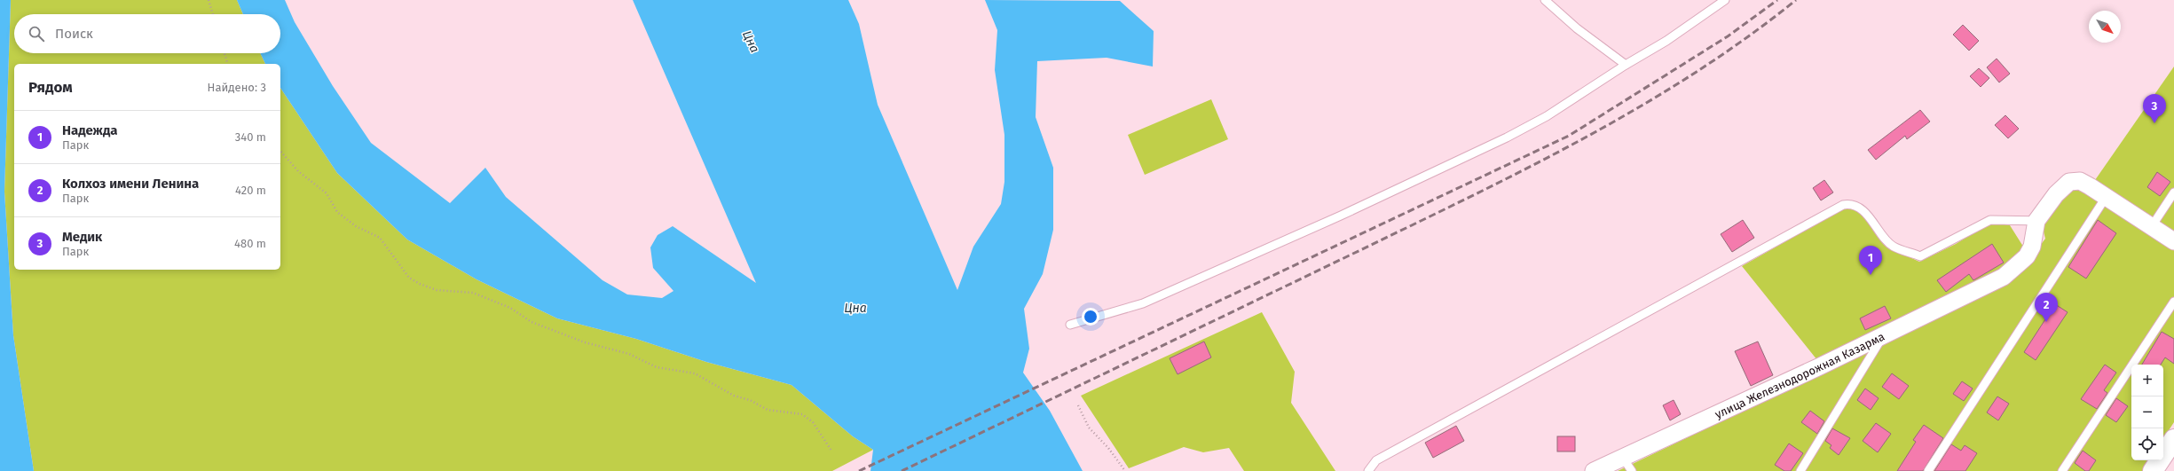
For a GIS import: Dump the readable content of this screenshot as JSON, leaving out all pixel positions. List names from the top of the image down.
{
  "streets": {
    "street": ["улица Железнодорожная Казарма"]
  },
  "water": ["Цна"],
  "north": "bottom right",
  "page": {
    "search": "Поиск",
    "heading": ["Рядом", "Найдено: 3"],
    "pins": ["3", "1", "2"],
    "list": [
      {
        "mark": "1",
        "name": "Надежда",
        "note": "Парк",
        "value": "340 m"
      },
      {
        "mark": "2",
        "name": "Колхоз имени Ленина",
        "note": "Парк",
        "value": "420 m"
      },
      {
        "mark": "3",
        "name": "Медик",
        "note": "Парк",
        "value": "480 m"
      }
    ],
    "map_buttons": ["+", "−"]
  }
}
